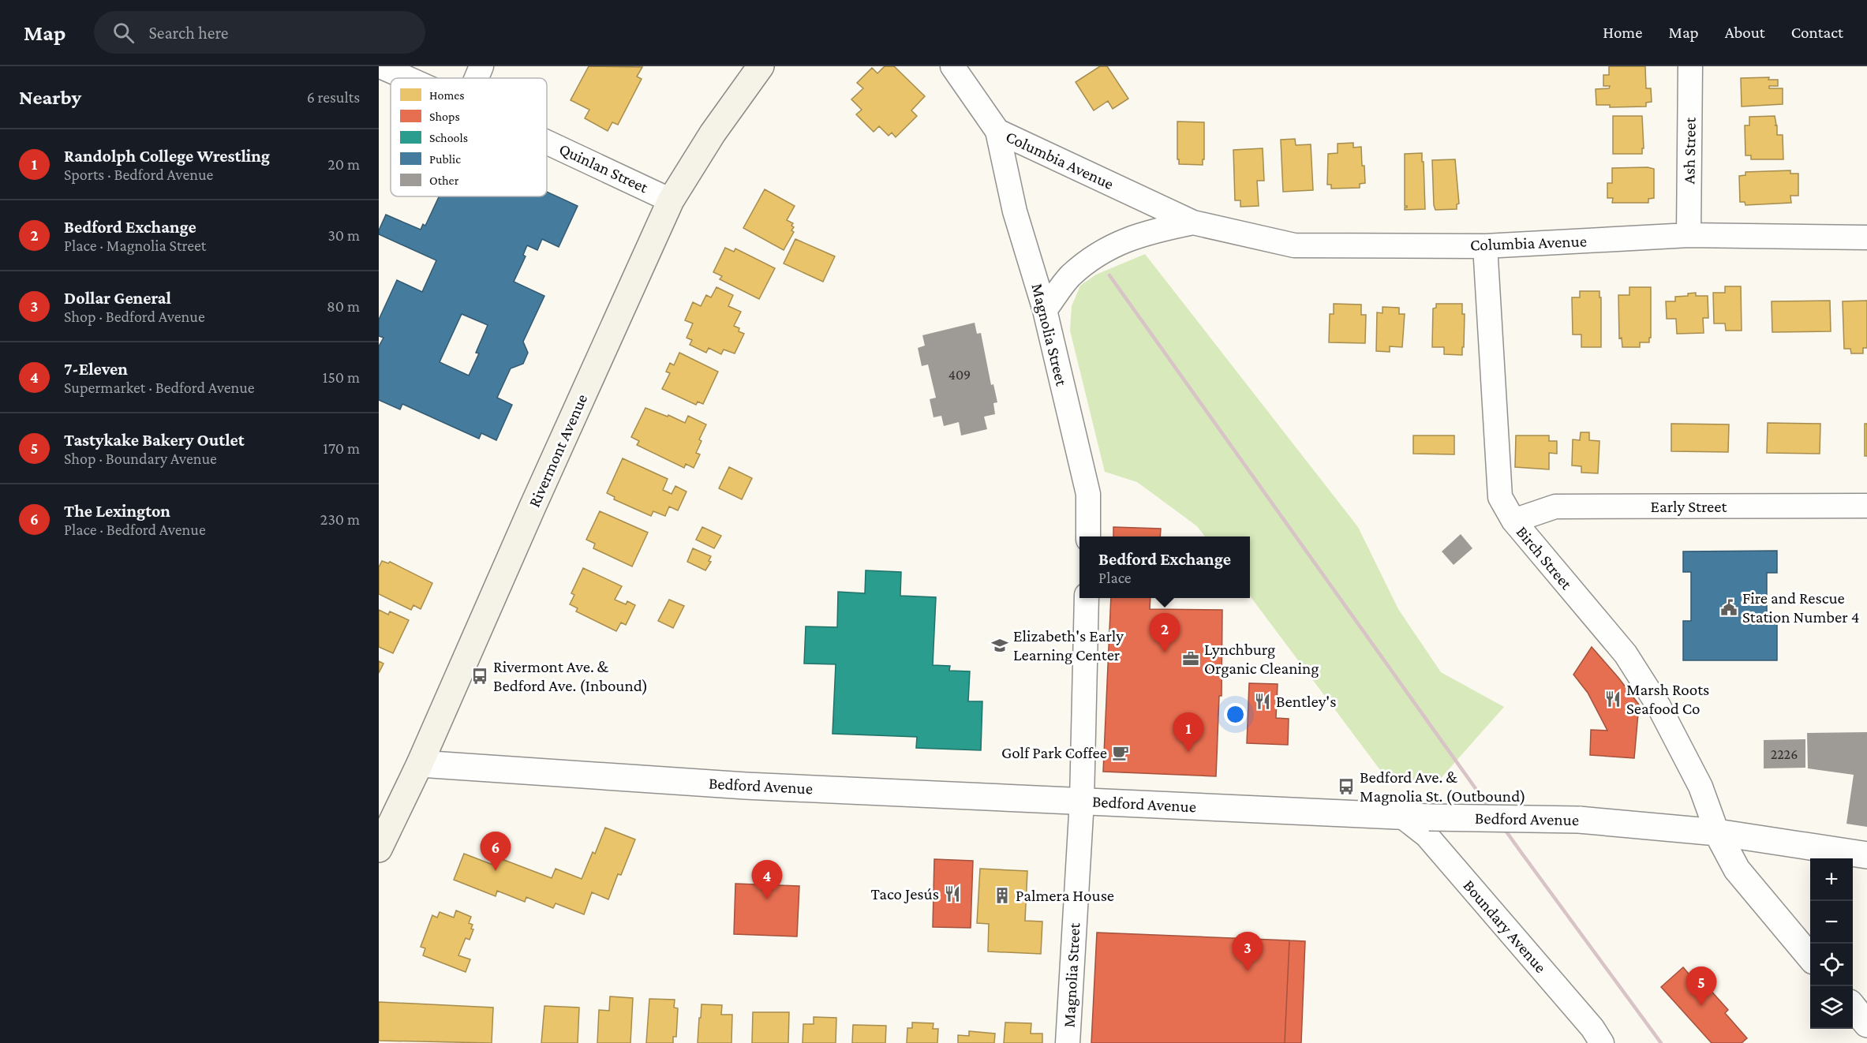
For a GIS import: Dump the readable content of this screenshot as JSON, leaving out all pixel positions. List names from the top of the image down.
{
  "streets": {
    "main road": ["Rivermont Avenue"],
    "street": [
      "Ash Street",
      "Columbia Avenue",
      "Quinlan Street",
      "Magnolia Street",
      "Early Street",
      "Birch Street",
      "Bedford Avenue",
      "Boundary Avenue"
    ]
  },
  "crossings": [
    ["Ash Street", "Columbia Avenue"],
    ["Columbia Avenue", "Magnolia Street"],
    ["Columbia Avenue", "Birch Street"],
    ["Quinlan Street", "Rivermont Avenue"],
    ["Magnolia Street", "Bedford Avenue"],
    ["Rivermont Avenue", "Bedford Avenue"],
    ["Early Street", "Birch Street"],
    ["Birch Street", "Bedford Avenue"],
    ["Bedford Avenue", "Boundary Avenue"]
  ],
  "places": {
    "public building": ["Fire and Rescue Station Number 4"],
    "school or university": ["Elizabeth's Early Learning Center"],
    "office": ["Lynchburg Organic Cleaning"],
    "bus stop": ["Rivermont Ave. & Bedford Ave. (Inbound)", "Bedford Ave. & Magnolia St. (Outbound)"],
    "restaurant": ["Marsh Roots Seafood Co", "Bentley's", "Taco Jesús"],
    "cafe": ["Golf Park Coffee"],
    "building": ["Palmera House"]
  },
  "house_numbers": ["409", "2226"],
  "legend": [
    "Homes",
    "Shops",
    "Schools",
    "Public",
    "Other"
  ],
  "page": {
    "header": "Map",
    "search": "Search here",
    "nav": [
      "Home",
      "Map",
      "About",
      "Contact"
    ],
    "heading": ["Nearby", "6 results"],
    "list": [
      {
        "mark": "1",
        "name": "Randolph College Wrestling",
        "note": "Sports · Bedford Avenue",
        "value": "20 m"
      },
      {
        "mark": "2",
        "name": "Bedford Exchange",
        "note": "Place · Magnolia Street",
        "value": "30 m"
      },
      {
        "mark": "3",
        "name": "Dollar General",
        "note": "Shop · Bedford Avenue",
        "value": "80 m"
      },
      {
        "mark": "4",
        "name": "7-Eleven",
        "note": "Supermarket · Bedford Avenue",
        "value": "150 m"
      },
      {
        "mark": "5",
        "name": "Tastykake Bakery Outlet",
        "note": "Shop · Boundary Avenue",
        "value": "170 m"
      },
      {
        "mark": "6",
        "name": "The Lexington",
        "note": "Place · Bedford Avenue",
        "value": "230 m"
      }
    ],
    "popup": ["Bedford Exchange", "Place"],
    "pins": [
      "2",
      "1",
      "6",
      "4",
      "3",
      "5"
    ],
    "map_buttons": ["+", "−"]
  }
}
